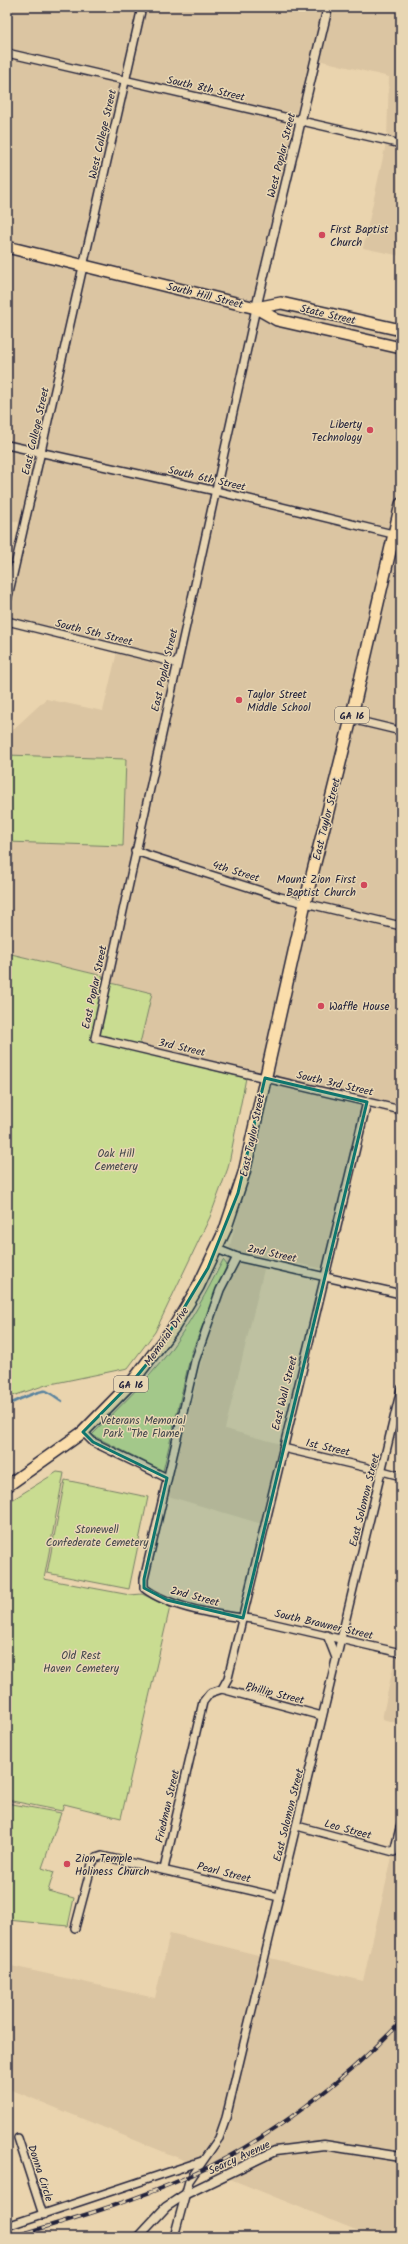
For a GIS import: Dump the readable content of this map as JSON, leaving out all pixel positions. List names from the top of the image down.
{
  "streets": {
    "main road": [
      "South Hill Street",
      "State Street",
      "GA 16",
      "East Taylor Street",
      "Memorial Drive"
    ],
    "street": [
      "South 8th Street",
      "West College Street",
      "West Poplar Street",
      "East College Street",
      "South 6th Street",
      "South 5th Street",
      "East Poplar Street",
      "4th Street",
      "3rd Street",
      "South 3rd Street",
      "2nd Street",
      "East Wall Street",
      "1st Street",
      "East Solomon Street",
      "South Brawner Street",
      "Phillip Street",
      "Friedman Street",
      "Leo Street",
      "Pearl Street",
      "Searcy Avenue",
      "Donna Circle"
    ]
  },
  "crossings": [
    ["South 8th Street", "West College Street"],
    ["South 8th Street", "West Poplar Street"],
    ["West College Street", "South Hill Street"],
    ["West College Street", "East College Street"],
    ["West Poplar Street", "South Hill Street"],
    ["West Poplar Street", "State Street"],
    ["West Poplar Street", "East Poplar Street"],
    ["South Hill Street", "State Street"],
    ["South Hill Street", "East College Street"],
    ["South Hill Street", "East Poplar Street"],
    ["State Street", "East Poplar Street"],
    ["East College Street", "South 6th Street"],
    ["South 6th Street", "East Poplar Street"],
    ["South 6th Street", "East Taylor Street"],
    ["South 5th Street", "East Poplar Street"],
    ["East Poplar Street", "4th Street"],
    ["East Poplar Street", "3rd Street"],
    ["East Taylor Street", "4th Street"],
    ["East Taylor Street", "3rd Street"],
    ["East Taylor Street", "South 3rd Street"],
    ["East Taylor Street", "2nd Street"],
    ["East Taylor Street", "Memorial Drive"],
    ["3rd Street", "South 3rd Street"],
    ["South 3rd Street", "East Wall Street"],
    ["2nd Street", "Memorial Drive"],
    ["2nd Street", "East Wall Street"],
    ["2nd Street", "South Brawner Street"],
    ["East Wall Street", "1st Street"],
    ["East Wall Street", "South Brawner Street"],
    ["East Wall Street", "Phillip Street"],
    ["East Wall Street", "Friedman Street"],
    ["East Solomon Street", "South Brawner Street"],
    ["East Solomon Street", "Phillip Street"],
    ["East Solomon Street", "Leo Street"],
    ["East Solomon Street", "Pearl Street"],
    ["East Solomon Street", "Searcy Avenue"],
    ["Phillip Street", "Friedman Street"],
    ["Friedman Street", "Pearl Street"],
    ["Searcy Avenue", "Donna Circle"]
  ],
  "parks": [
    "Oak Hill Cemetery",
    "Veterans Memorial Park \"The Flame\"",
    "Stonewell Confederate Cemetery",
    "Old Rest Haven Cemetery"
  ],
  "places": [
    "First Baptist Church",
    "Liberty Technology",
    "Taylor Street Middle School",
    "Mount Zion First Baptist Church",
    "Waffle House",
    "Zion Temple Holiness Church"
  ]
}
